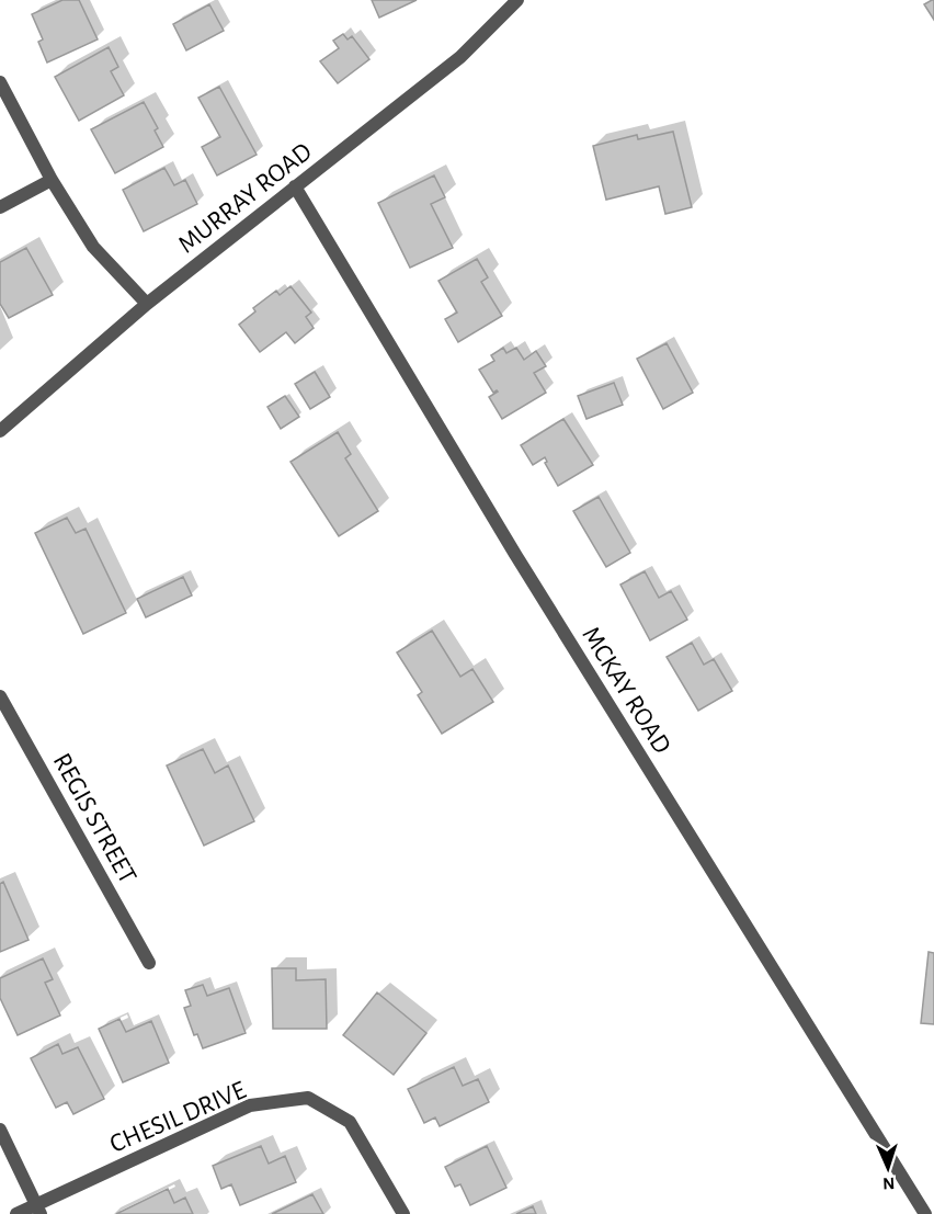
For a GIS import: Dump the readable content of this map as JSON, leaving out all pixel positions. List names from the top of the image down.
{
  "streets": {
    "street": [
      "MURRAY ROAD",
      "MCKAY ROAD",
      "REGIS STREET",
      "CHESIL DRIVE"
    ]
  },
  "crossings": [
    ["MURRAY ROAD", "MCKAY ROAD"]
  ],
  "north": "bottom"
}
